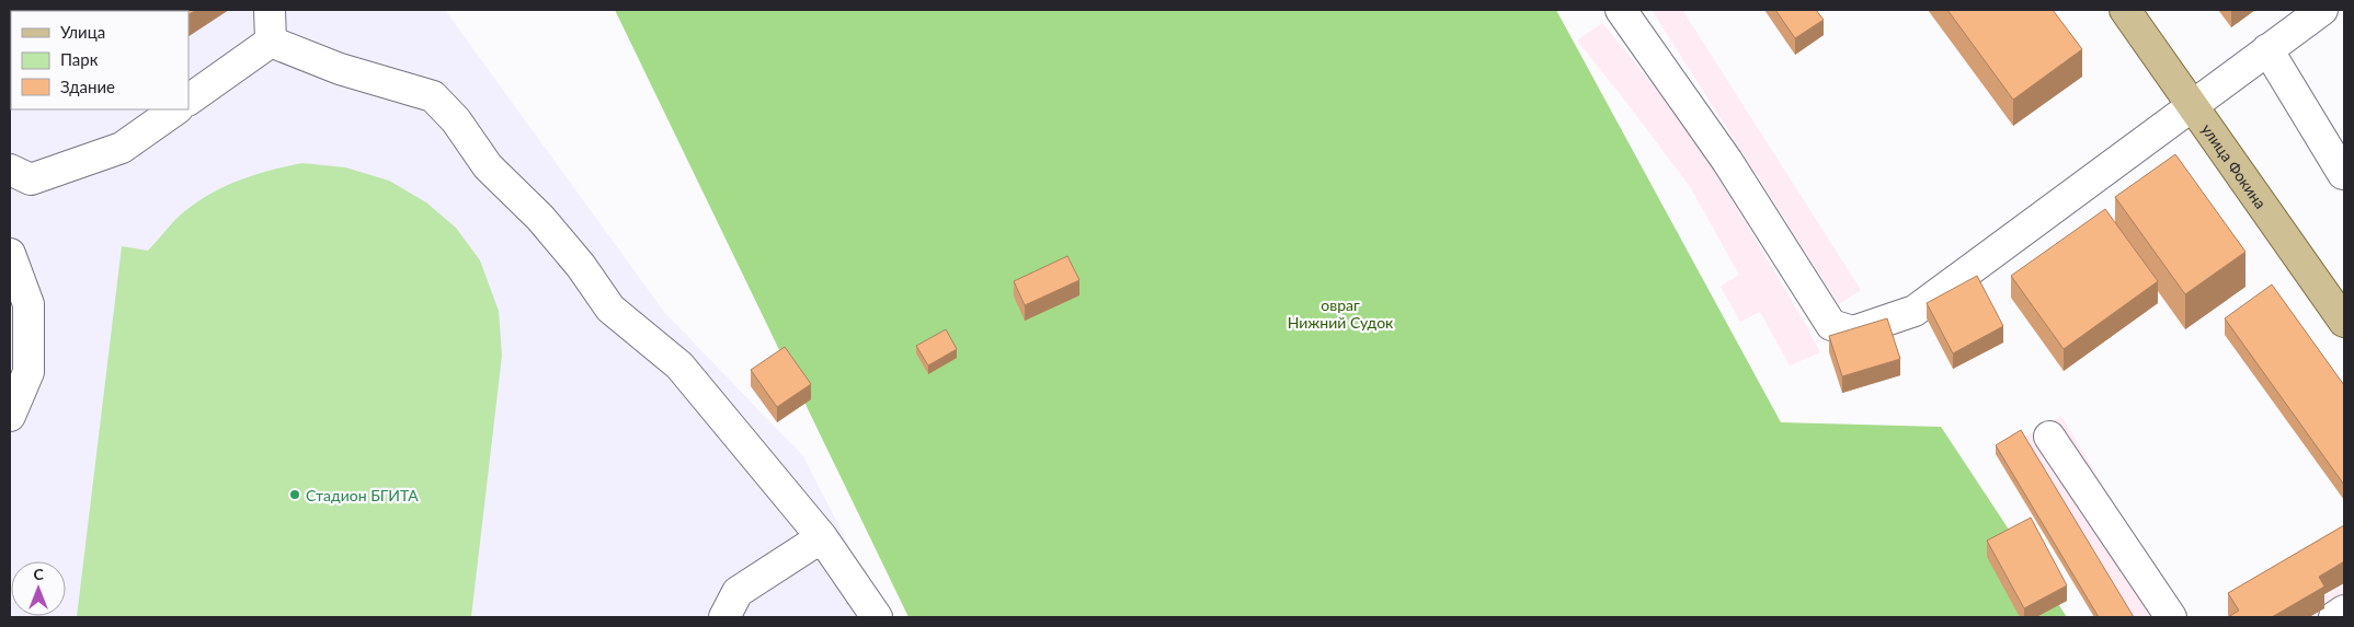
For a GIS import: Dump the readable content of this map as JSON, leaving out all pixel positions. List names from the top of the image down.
{
  "streets": {
    "main road": ["улица Фокина"]
  },
  "parks": ["овраг Нижний Судок"],
  "places": ["Стадион БГИТА"],
  "legend": ["Улица", "Парк", "Здание"],
  "north": "top"
}
